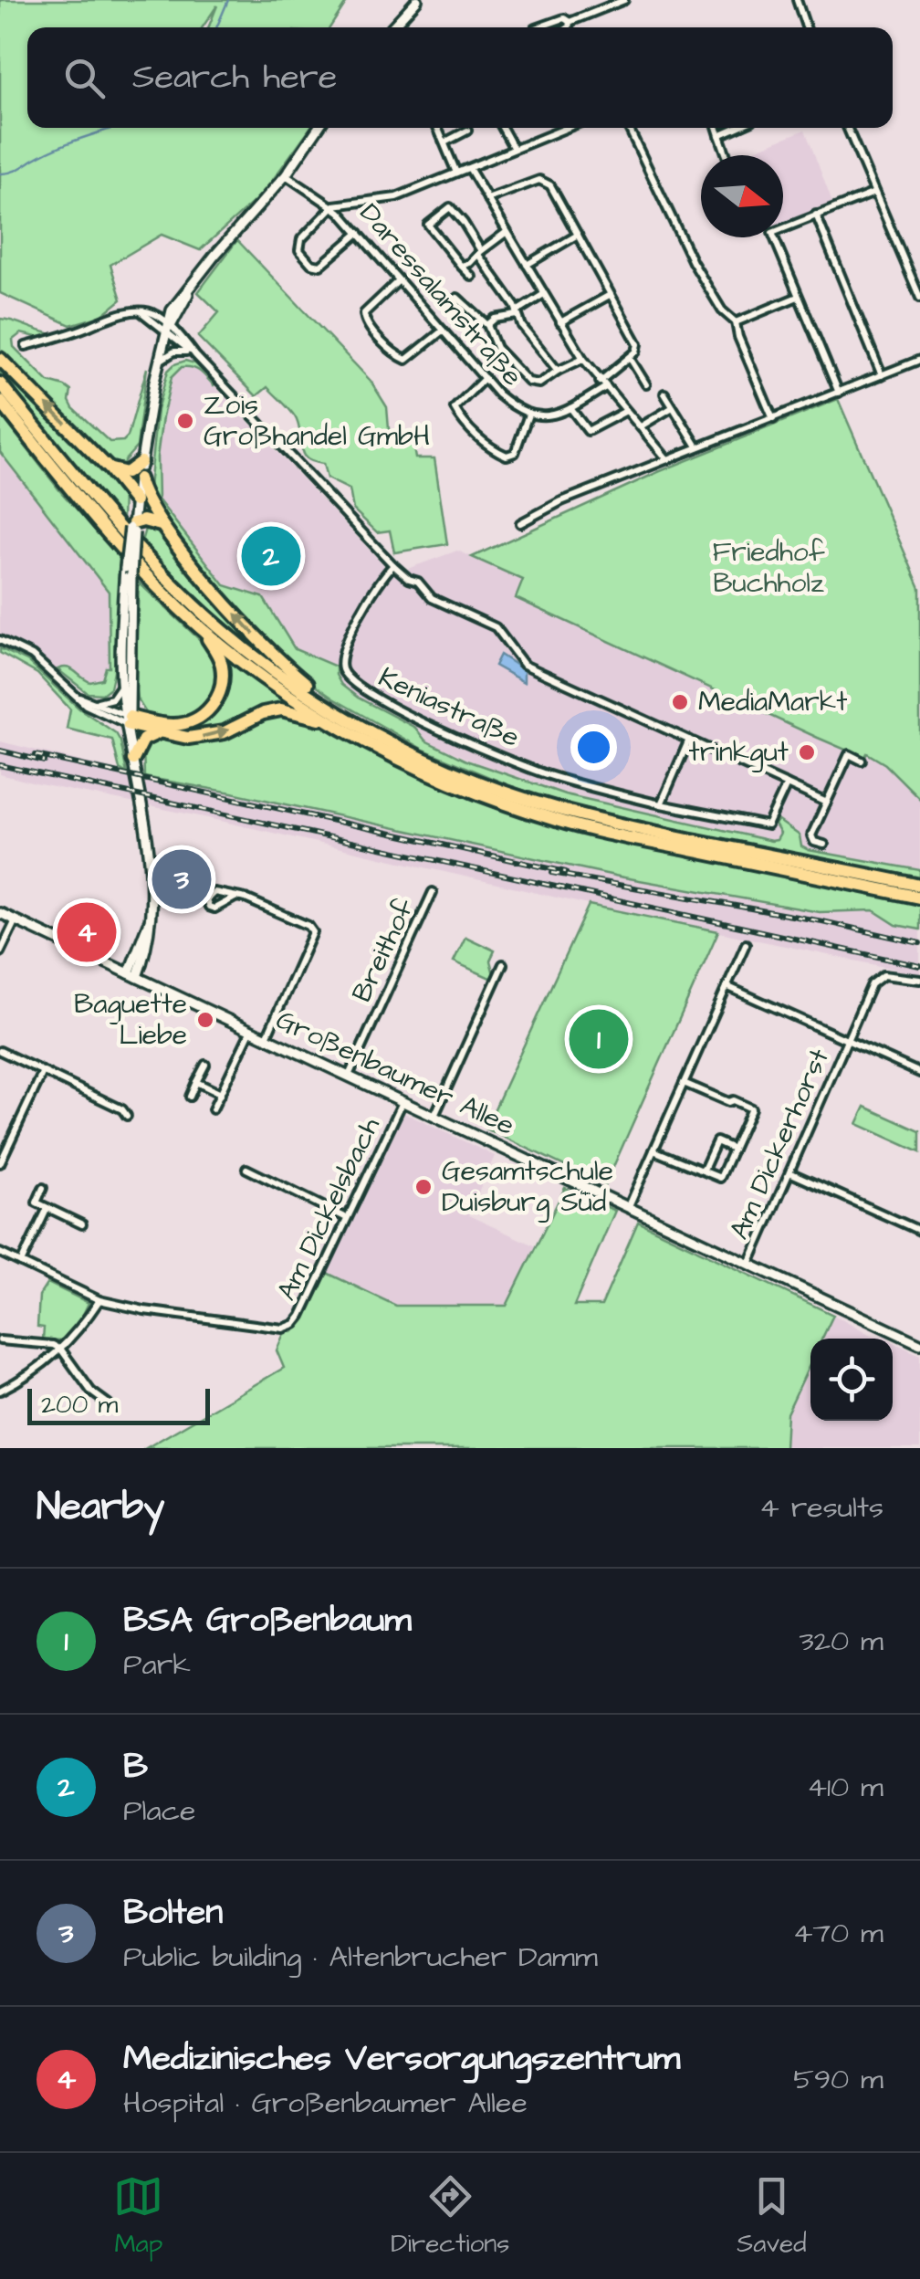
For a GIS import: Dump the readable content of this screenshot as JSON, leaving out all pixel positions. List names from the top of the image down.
{
  "streets": {
    "main road": ["Großenbaumer Allee"],
    "street": [
      "Daressalamstraße",
      "Keniastraße",
      "Breithof",
      "Am Dickerhorst",
      "Am Dickelsbach"
    ]
  },
  "crossings": [
    ["Breithof", "Großenbaumer Allee"],
    ["Großenbaumer Allee", "Am Dickerhorst"],
    ["Großenbaumer Allee", "Am Dickelsbach"]
  ],
  "parks": ["Friedhof Buchholz"],
  "places": [
    "Zois Großhandel GmbH",
    "MediaMarkt",
    "trinkgut",
    "Baguette Liebe",
    "Gesamtschule Duisburg Süd"
  ],
  "scale_bar": "200 m",
  "north": "right",
  "page": {
    "search": "Search here",
    "pins": [
      "2",
      "3",
      "4",
      "1"
    ],
    "scale": "200 m",
    "heading": ["Nearby", "4 results"],
    "list": [
      {
        "mark": "1",
        "name": "BSA Großenbaum",
        "note": "Park",
        "value": "320 m"
      },
      {
        "mark": "2",
        "name": "B",
        "note": "Place",
        "value": "410 m"
      },
      {
        "mark": "3",
        "name": "Bolten",
        "note": "Public building · Altenbrucher Damm",
        "value": "470 m"
      },
      {
        "mark": "4",
        "name": "Medizinisches Versorgungszentrum",
        "note": "Hospital · Großenbaumer Allee",
        "value": "590 m"
      }
    ],
    "nav": ["Map", "Directions", "Saved"]
  }
}
